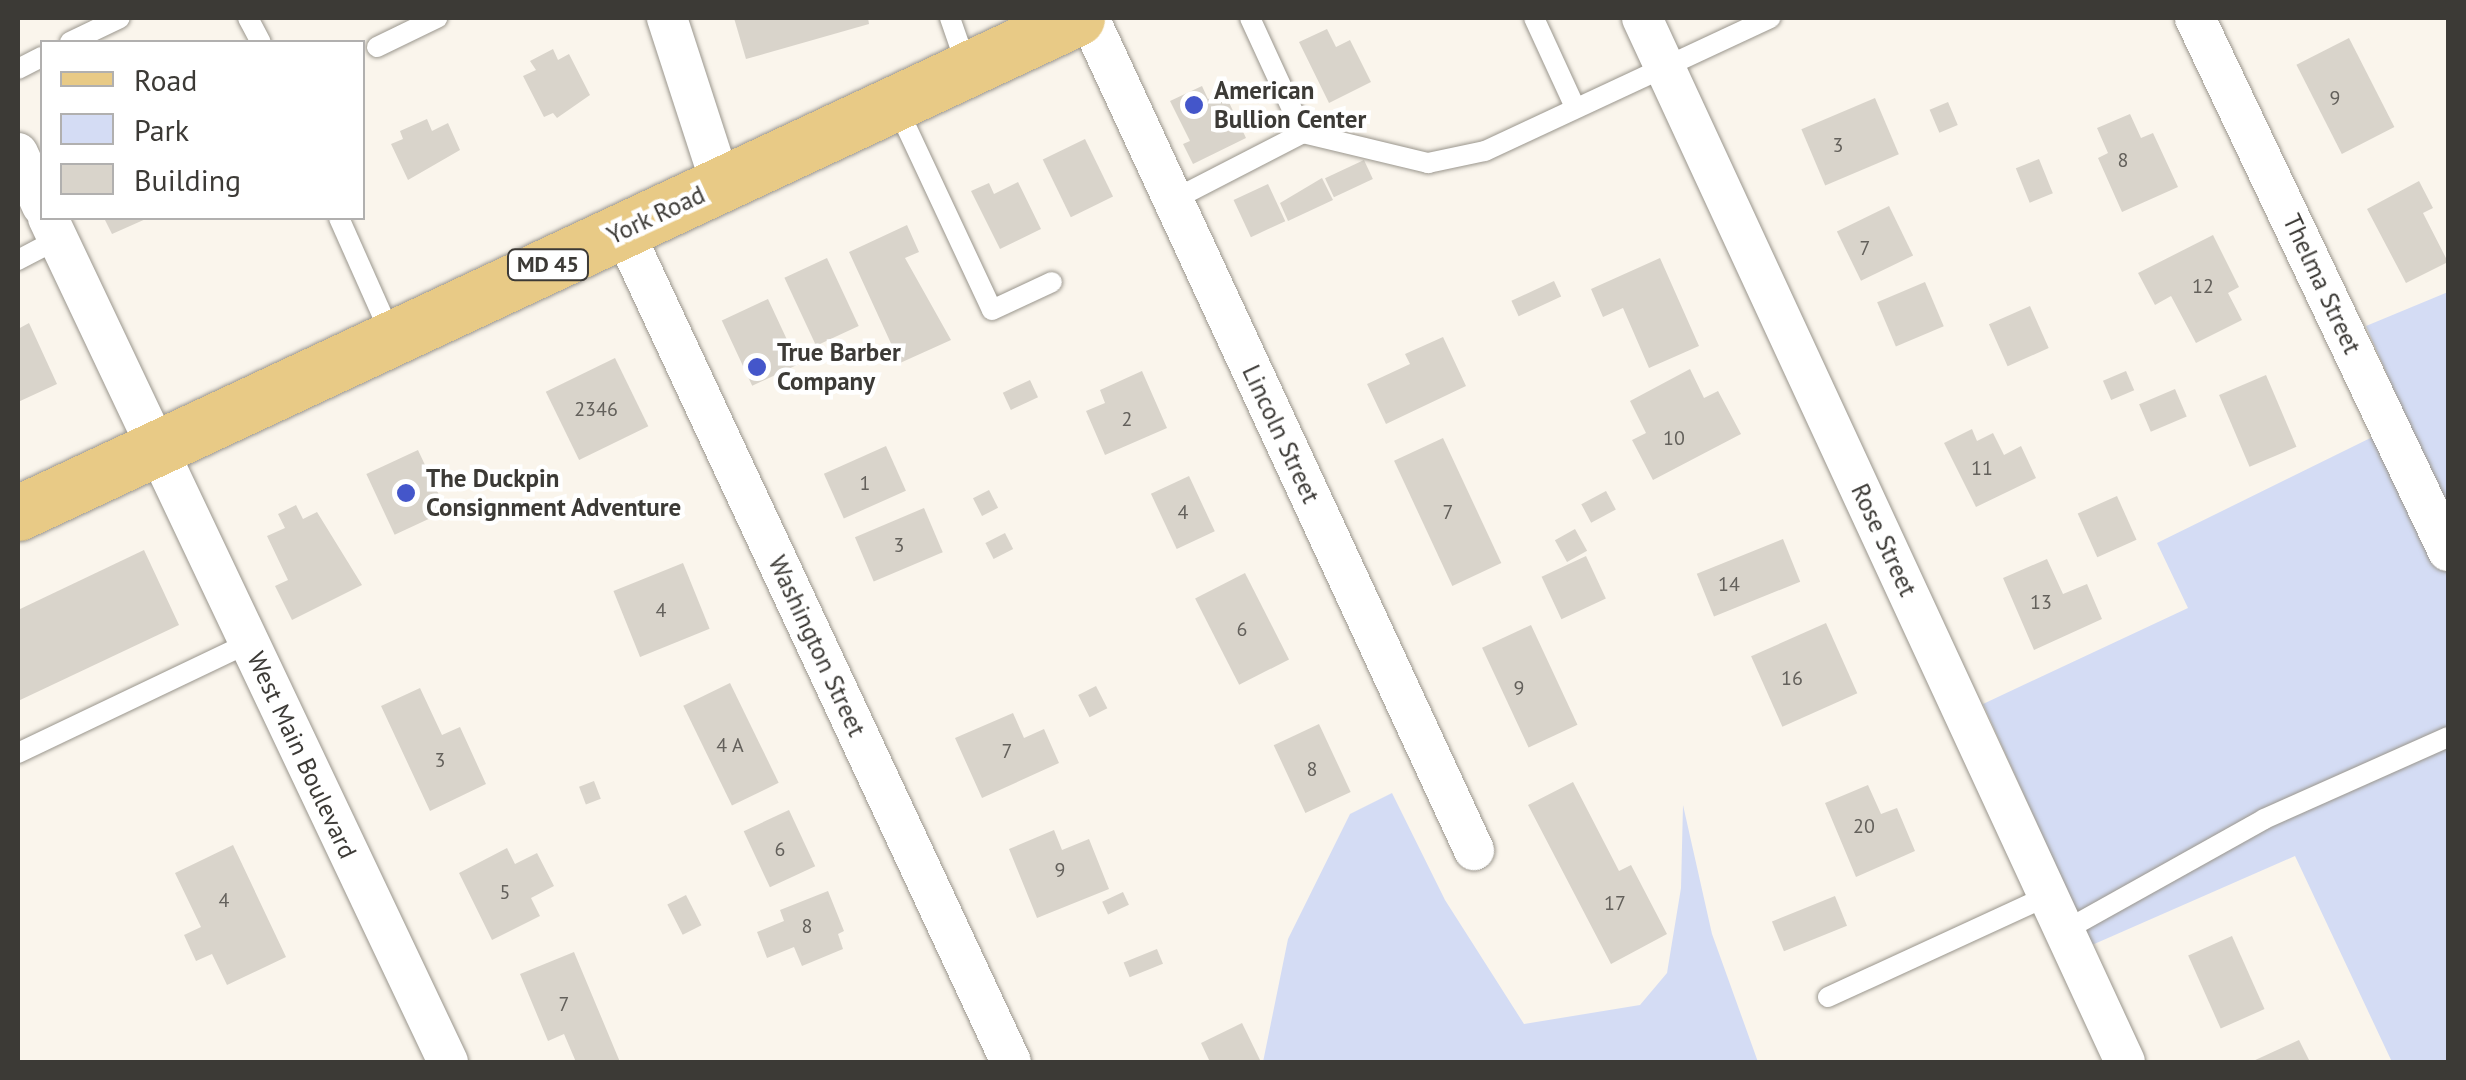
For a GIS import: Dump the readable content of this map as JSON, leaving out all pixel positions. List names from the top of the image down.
{
  "streets": {
    "main road": ["York Road", "MD 45"],
    "street": [
      "Thelma Street",
      "Lincoln Street",
      "Rose Street",
      "Washington Street",
      "West Main Boulevard"
    ]
  },
  "crossings": [
    ["York Road", "Washington Street"],
    ["York Road", "West Main Boulevard"]
  ],
  "places": ["American Bullion Center", "True Barber Company", "The Duckpin Consignment Adventure"],
  "house_numbers": [
    "9",
    "3",
    "8",
    "7",
    "12",
    "2346",
    "2",
    "10",
    "11",
    "1",
    "4",
    "7",
    "3",
    "14",
    "13",
    "4",
    "6",
    "16",
    "9",
    "4 A",
    "7",
    "3",
    "8",
    "20",
    "6",
    "9",
    "5",
    "4",
    "17",
    "8",
    "7"
  ],
  "legend": ["Road", "Park", "Building"]
}
